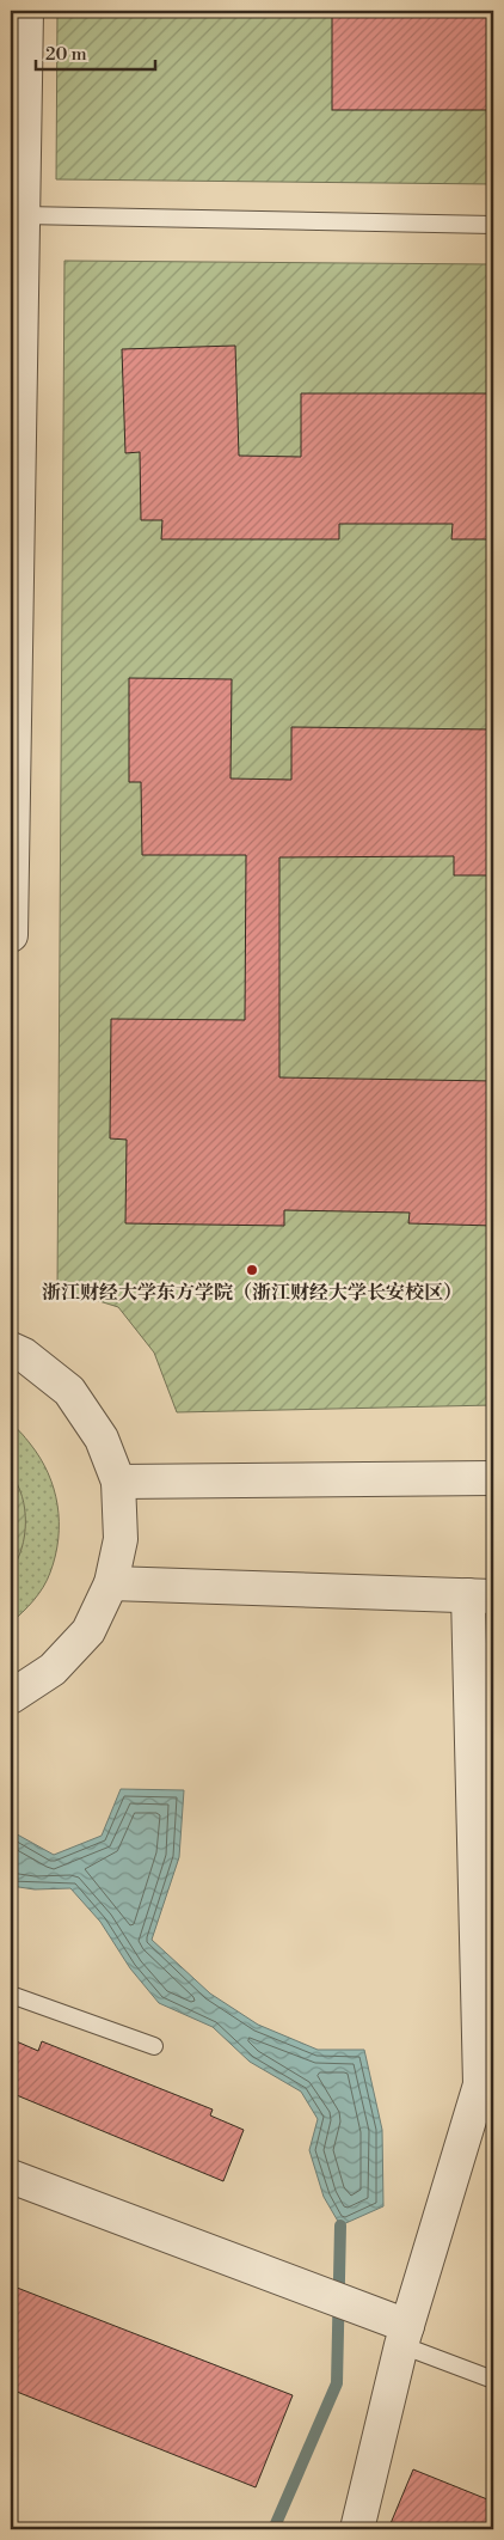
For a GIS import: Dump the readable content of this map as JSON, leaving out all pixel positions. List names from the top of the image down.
{
  "places": ["浙江财经大学东方学院（浙江财经大学长安校区）"],
  "scale_bar": "20 m"
}
